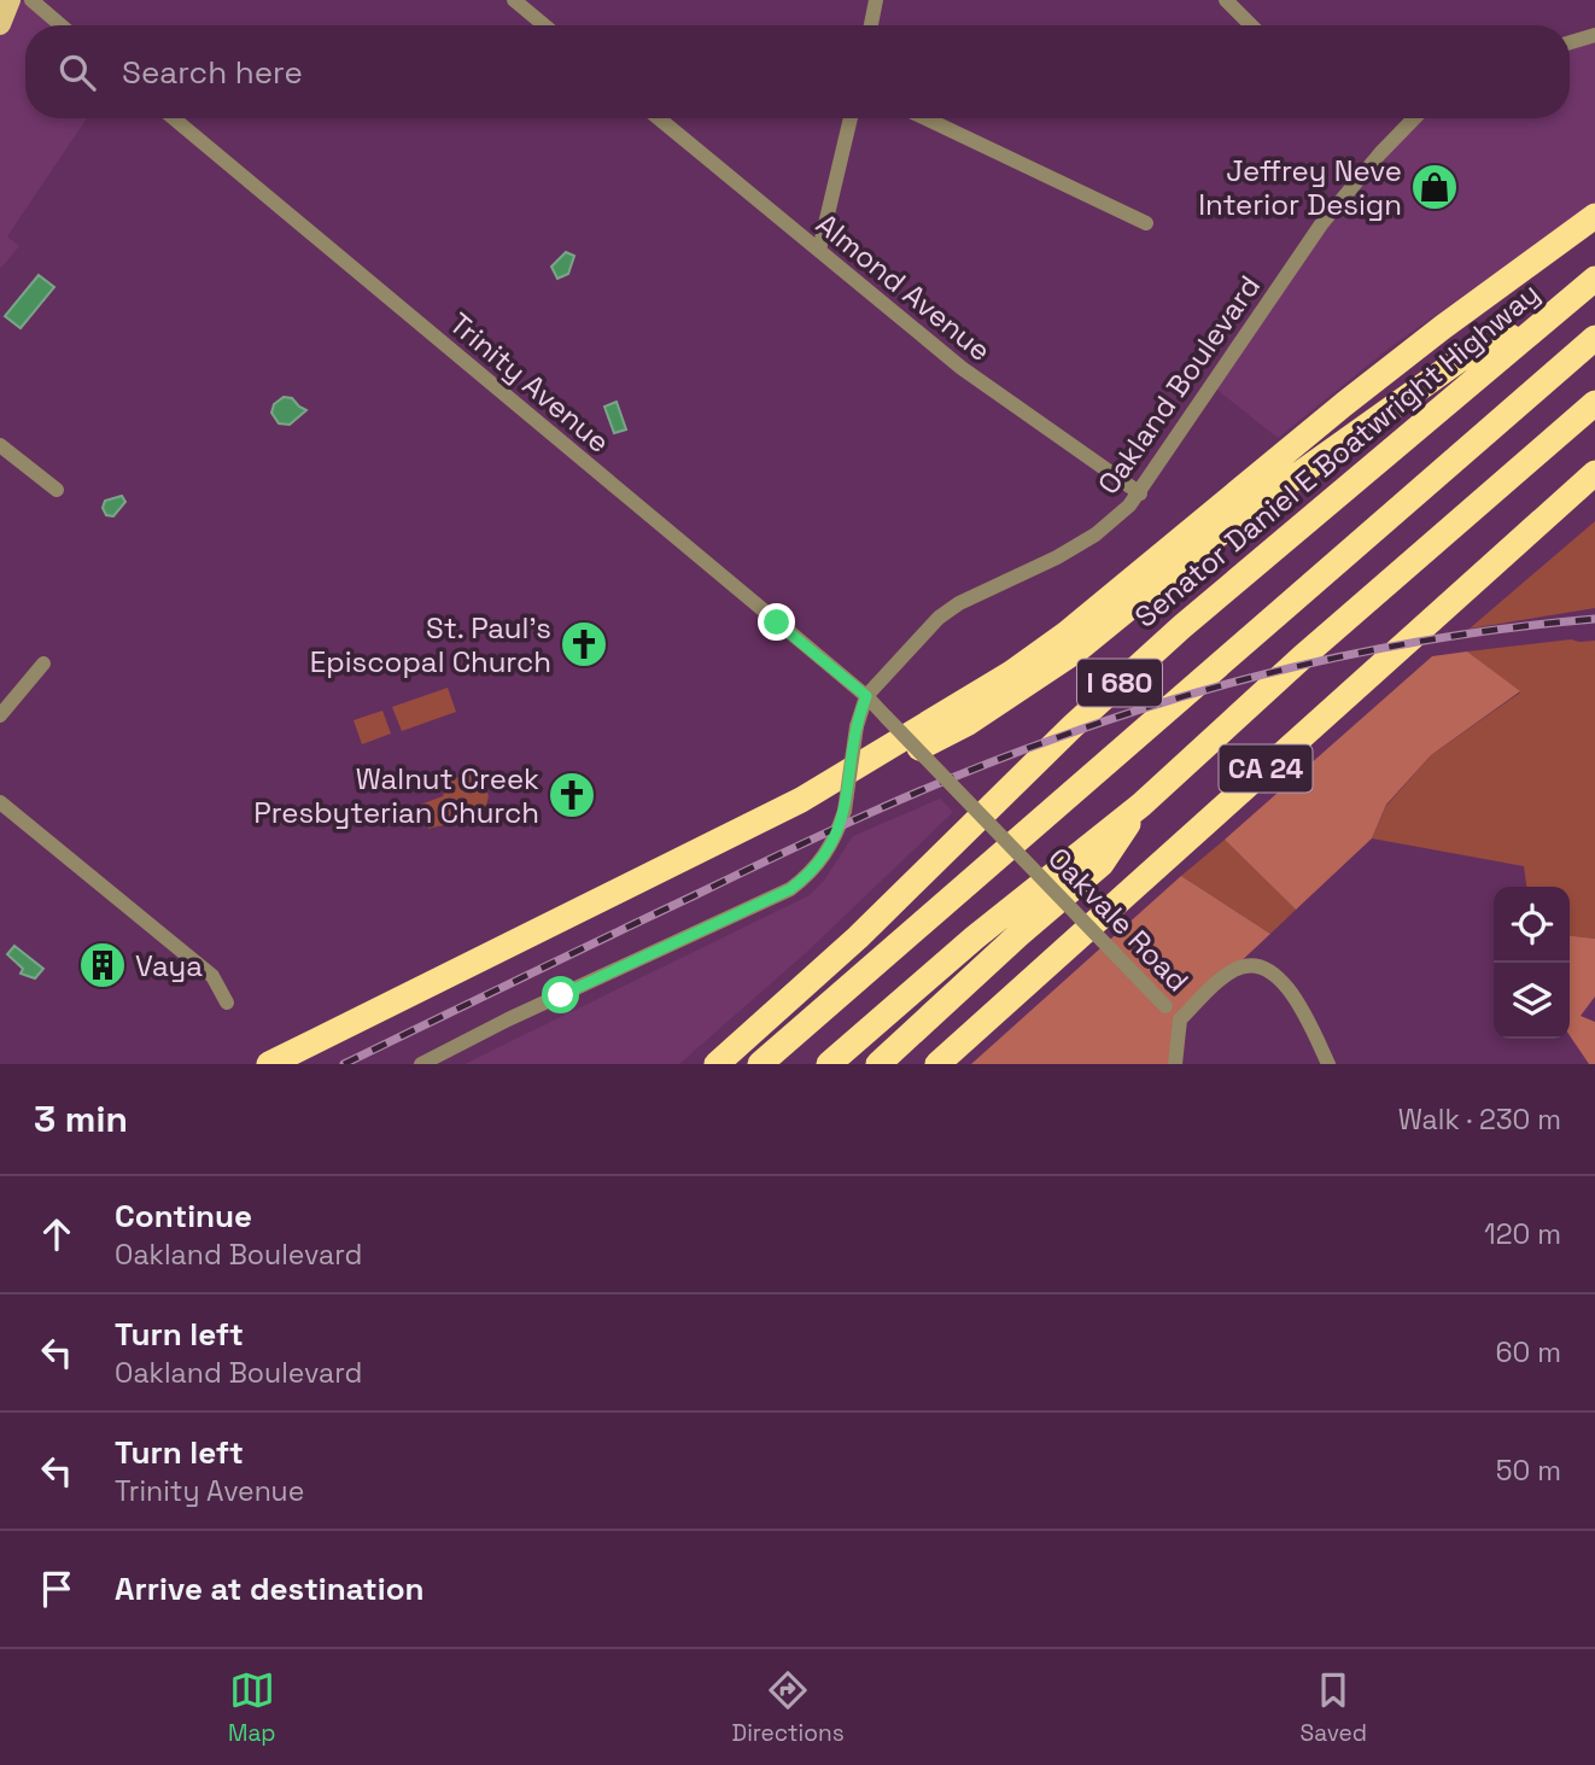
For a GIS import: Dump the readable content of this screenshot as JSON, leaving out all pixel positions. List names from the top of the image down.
{
  "streets": {
    "highway": ["Senator Daniel E Boatwright Highway", "I 680", "CA 24"],
    "street": [
      "Almond Avenue",
      "Trinity Avenue",
      "Oakland Boulevard",
      "Oakvale Road"
    ]
  },
  "crossings": [
    ["Almond Avenue", "Oakland Boulevard"],
    ["Trinity Avenue", "Oakland Boulevard"],
    ["Trinity Avenue", "Oakvale Road"],
    ["Oakland Boulevard", "Oakvale Road"]
  ],
  "places": {
    "shop": ["Jeffrey Neve Interior Design"],
    "church": ["St. Paul's Episcopal Church", "Walnut Creek Presbyterian Church"],
    "building": ["Vaya"]
  },
  "page": {
    "search": "Search here",
    "heading": ["3 min", "Walk · 230 m"],
    "list": [
      ["Continue", "Oakland Boulevard", "120 m"],
      ["Turn left", "Oakland Boulevard", "60 m"],
      ["Turn left", "Trinity Avenue", "50 m"],
      "Arrive at destination"
    ],
    "nav": ["Map", "Directions", "Saved"]
  }
}
